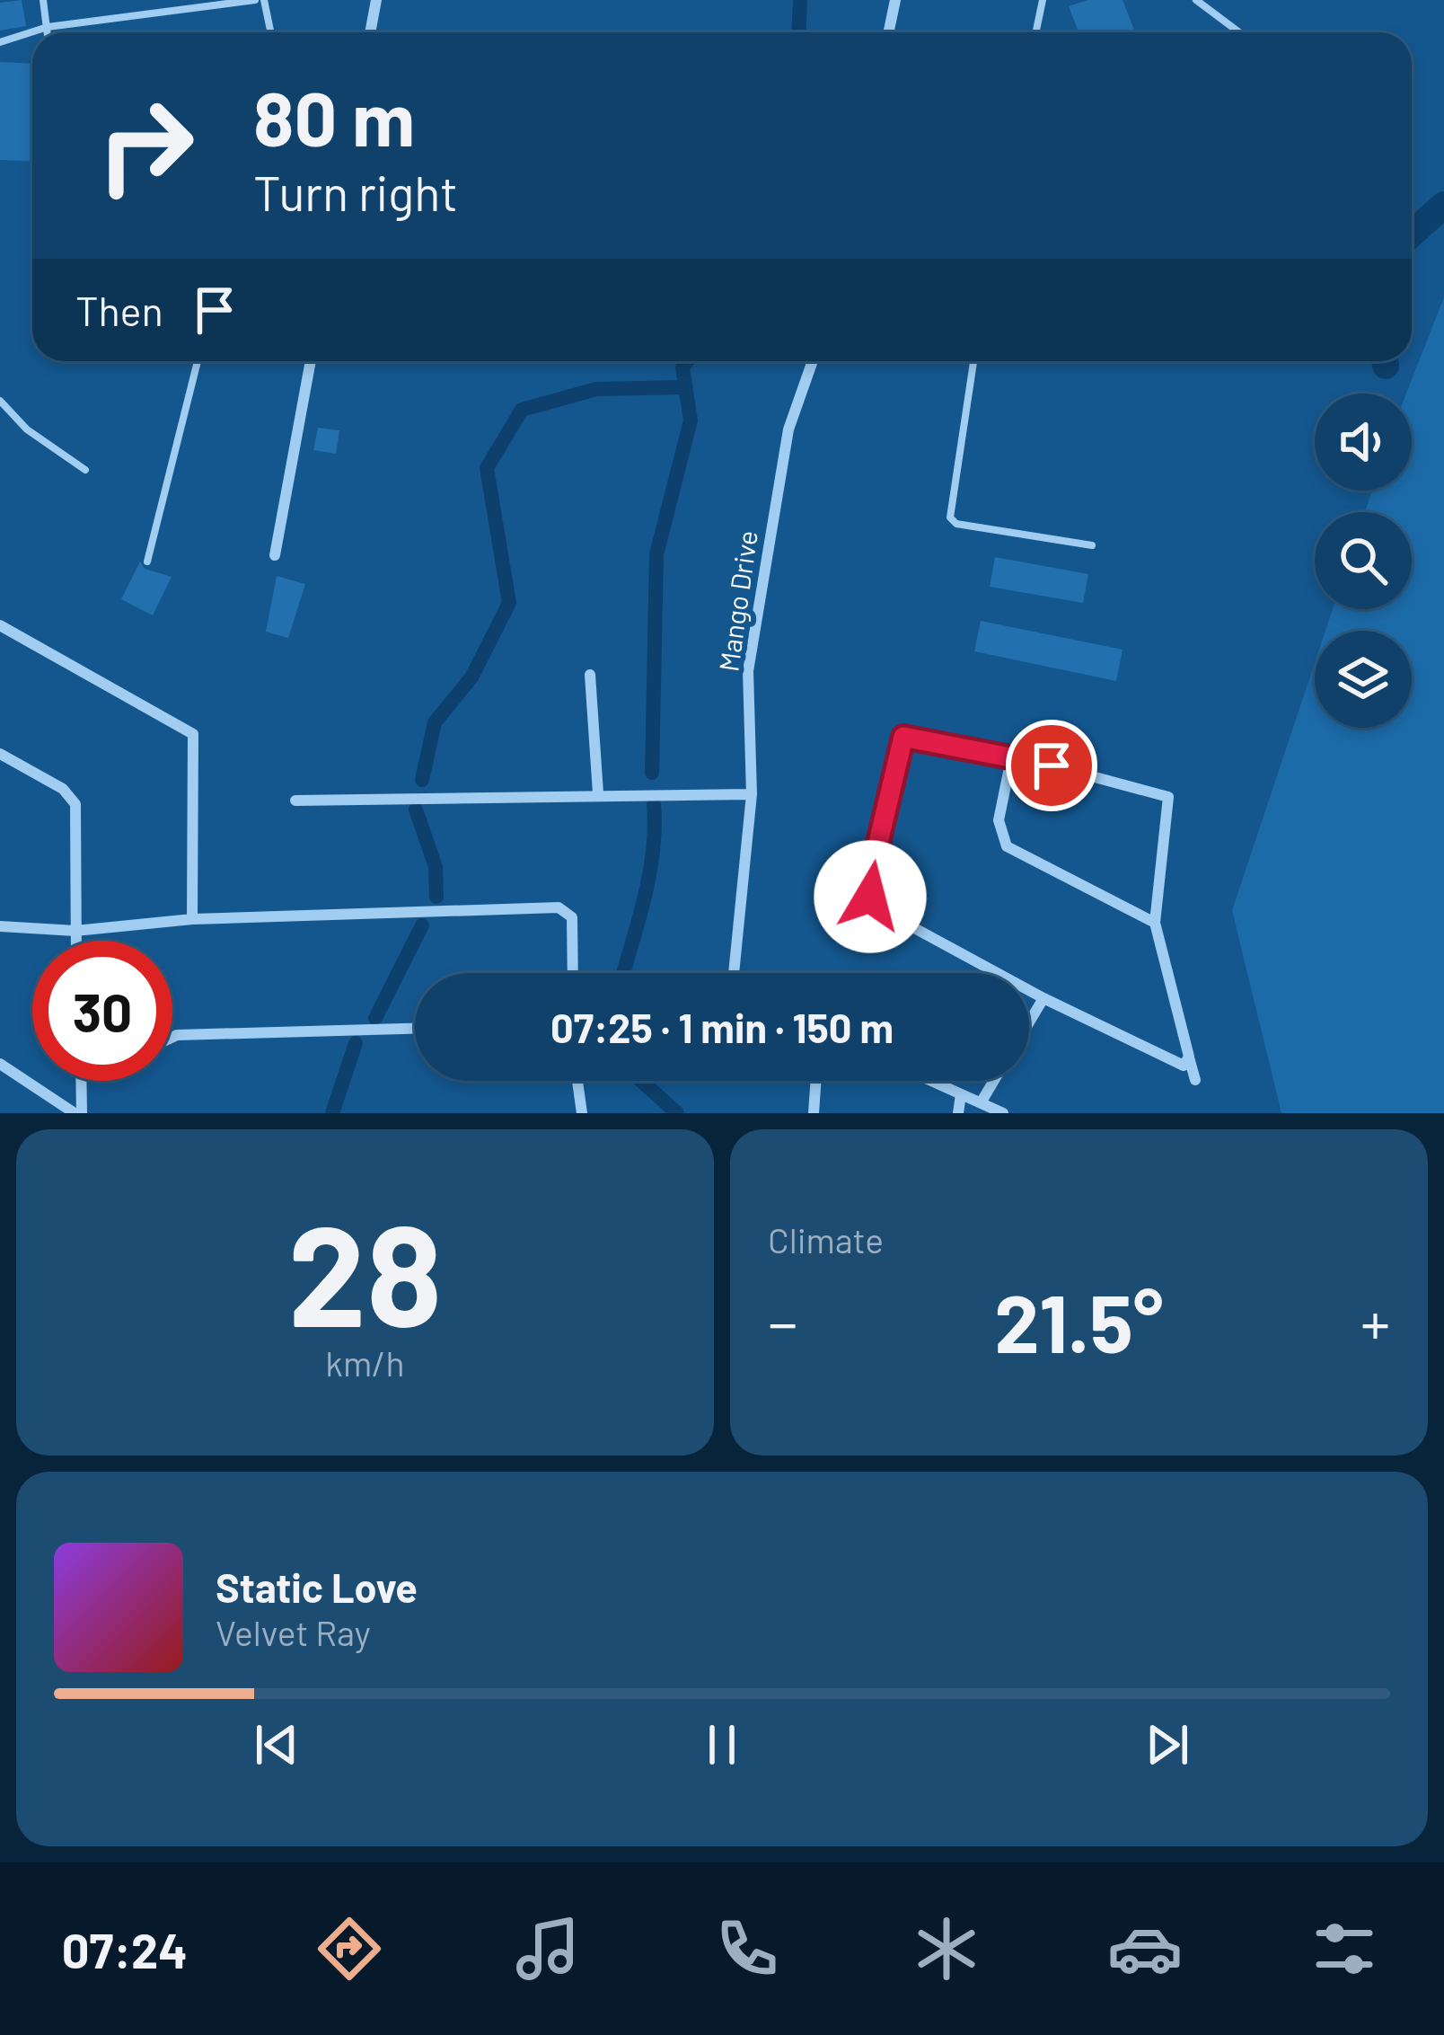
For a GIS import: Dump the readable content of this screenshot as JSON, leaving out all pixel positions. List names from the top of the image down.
{
  "streets": {
    "street": ["Mango Drive"]
  },
  "page": {
    "turn": ["80 m", "Turn right"],
    "then": "Then",
    "limit": "30",
    "trip": "07:25 · 1 min · 150 m",
    "tile": [
      ["28", "km/h"],
      "Climate"
    ],
    "heat": ["−", "21.5°", "+"],
    "song": ["Static Love", "Velvet Ray"],
    "tabs": "07:24"
  }
}
